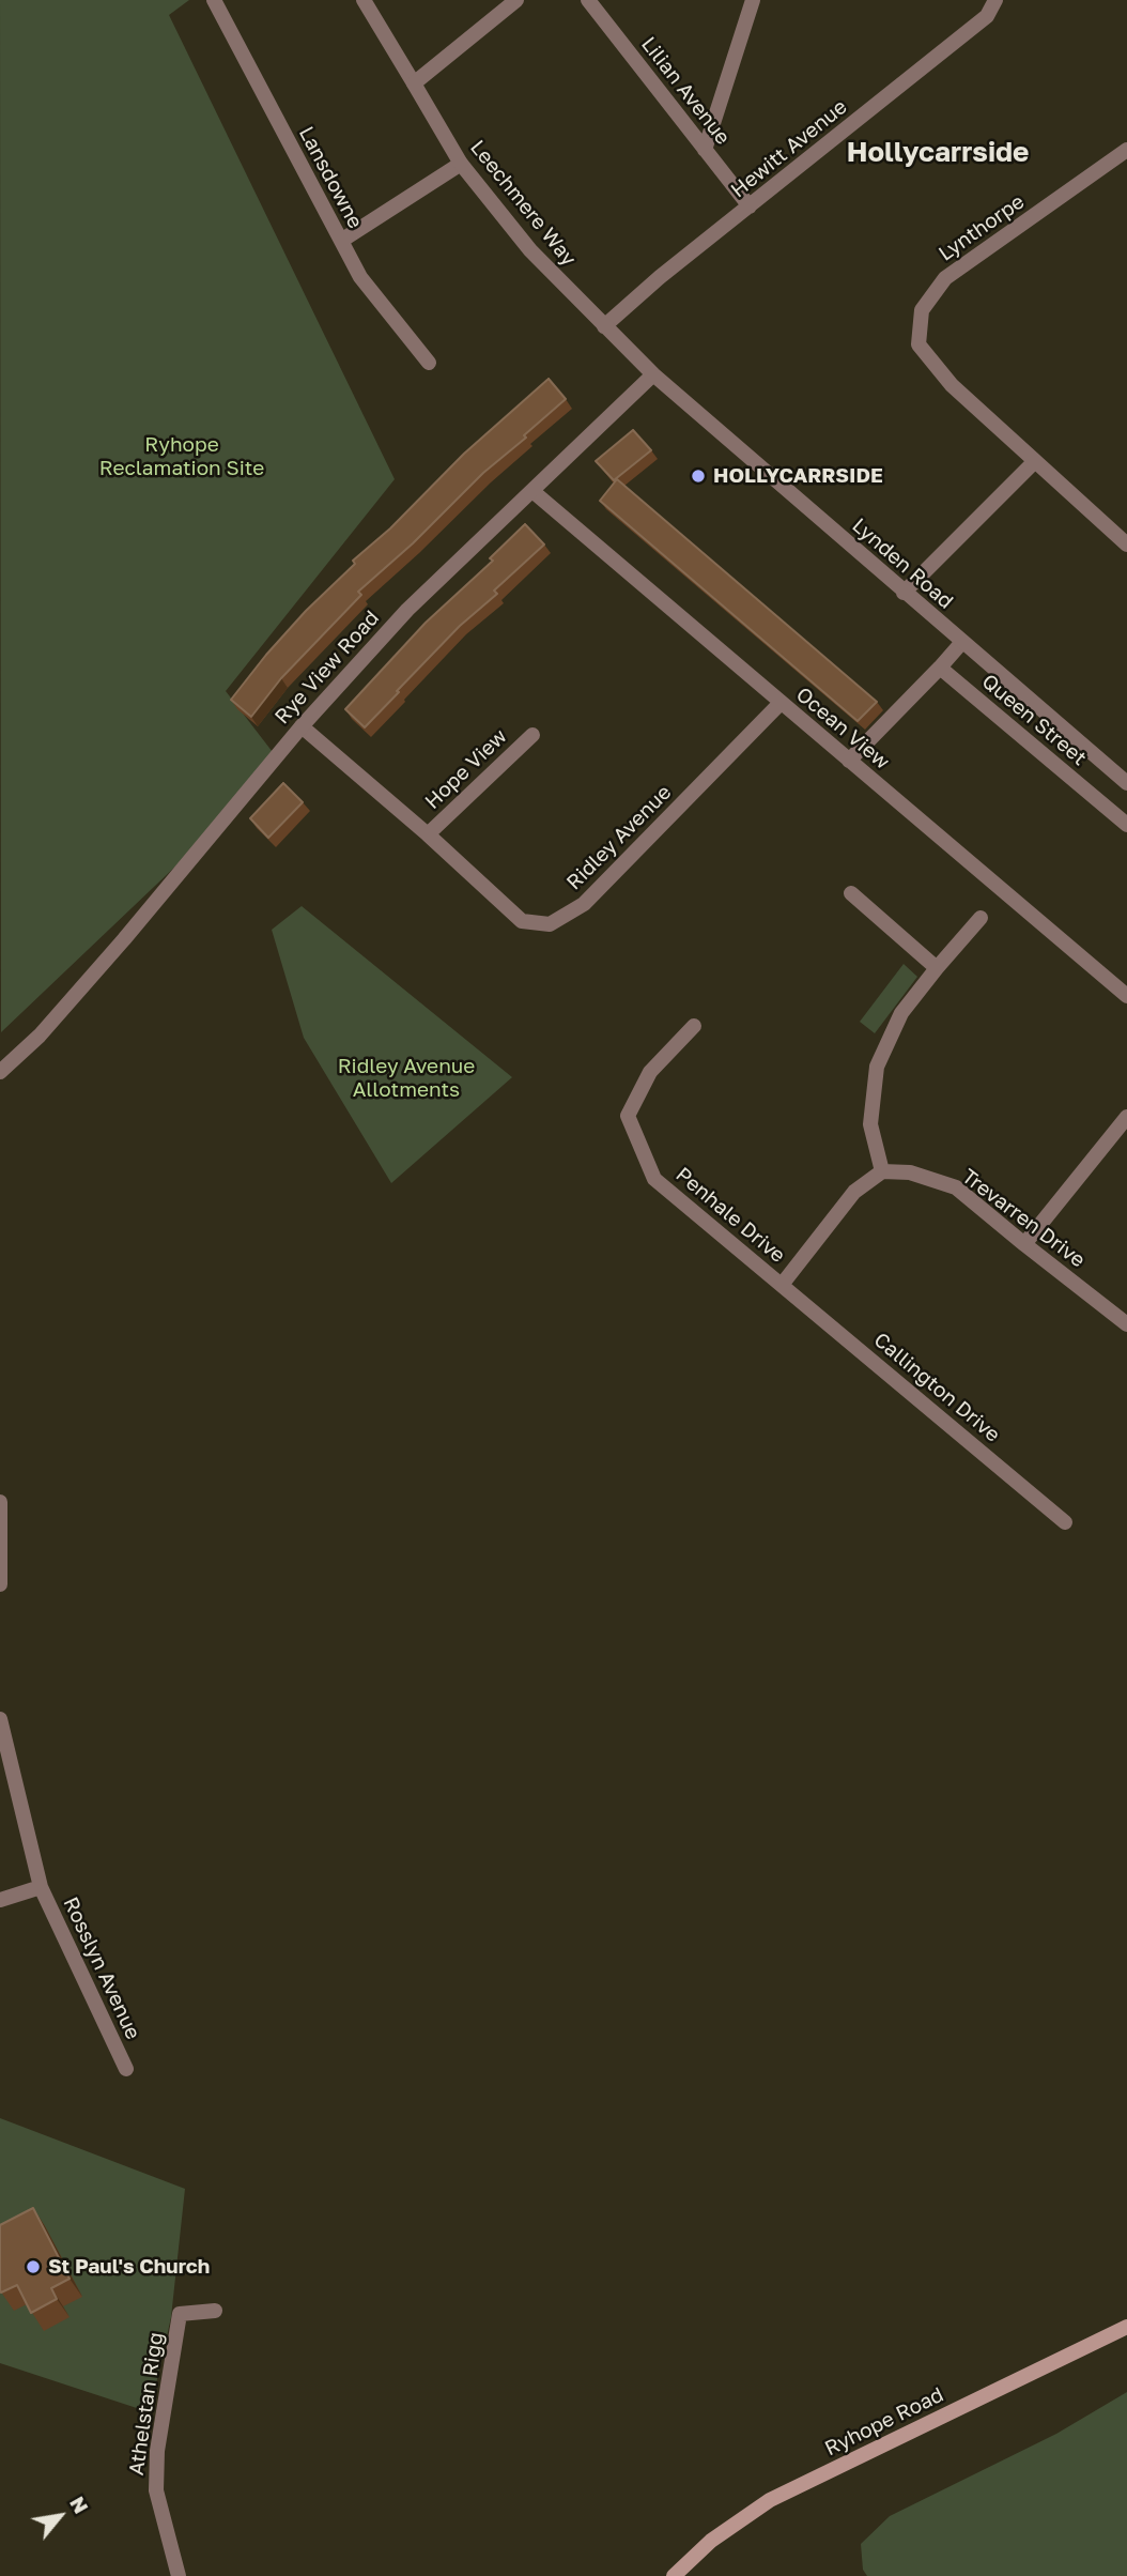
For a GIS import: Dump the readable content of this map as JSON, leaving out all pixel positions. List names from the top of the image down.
{
  "streets": {
    "main road": ["Ryhope Road"],
    "street": [
      "Lilian Avenue",
      "Hewitt Avenue",
      "Lansdowne",
      "Leechmere Way",
      "Lynthorpe",
      "Lynden Road",
      "Rye View Road",
      "Queen Street",
      "Ocean View",
      "Hope View",
      "Ridley Avenue",
      "Penhale Drive",
      "Trevarren Drive",
      "Callington Drive",
      "Rosslyn Avenue",
      "Athelstan Rigg"
    ]
  },
  "crossings": [
    ["Lilian Avenue", "Hewitt Avenue"],
    ["Hewitt Avenue", "Leechmere Way"],
    ["Leechmere Way", "Lynden Road"],
    ["Leechmere Way", "Rye View Road"],
    ["Lynden Road", "Rye View Road"],
    ["Rye View Road", "Ocean View"],
    ["Rye View Road", "Ridley Avenue"],
    ["Ocean View", "Ridley Avenue"],
    ["Hope View", "Ridley Avenue"],
    ["Penhale Drive", "Callington Drive"]
  ],
  "districts": ["Hollycarrside"],
  "parks": ["Ryhope Reclamation Site", "Ridley Avenue Allotments"],
  "places": ["HOLLYCARRSIDE", "St Paul's Church"],
  "north": "top right"
}
